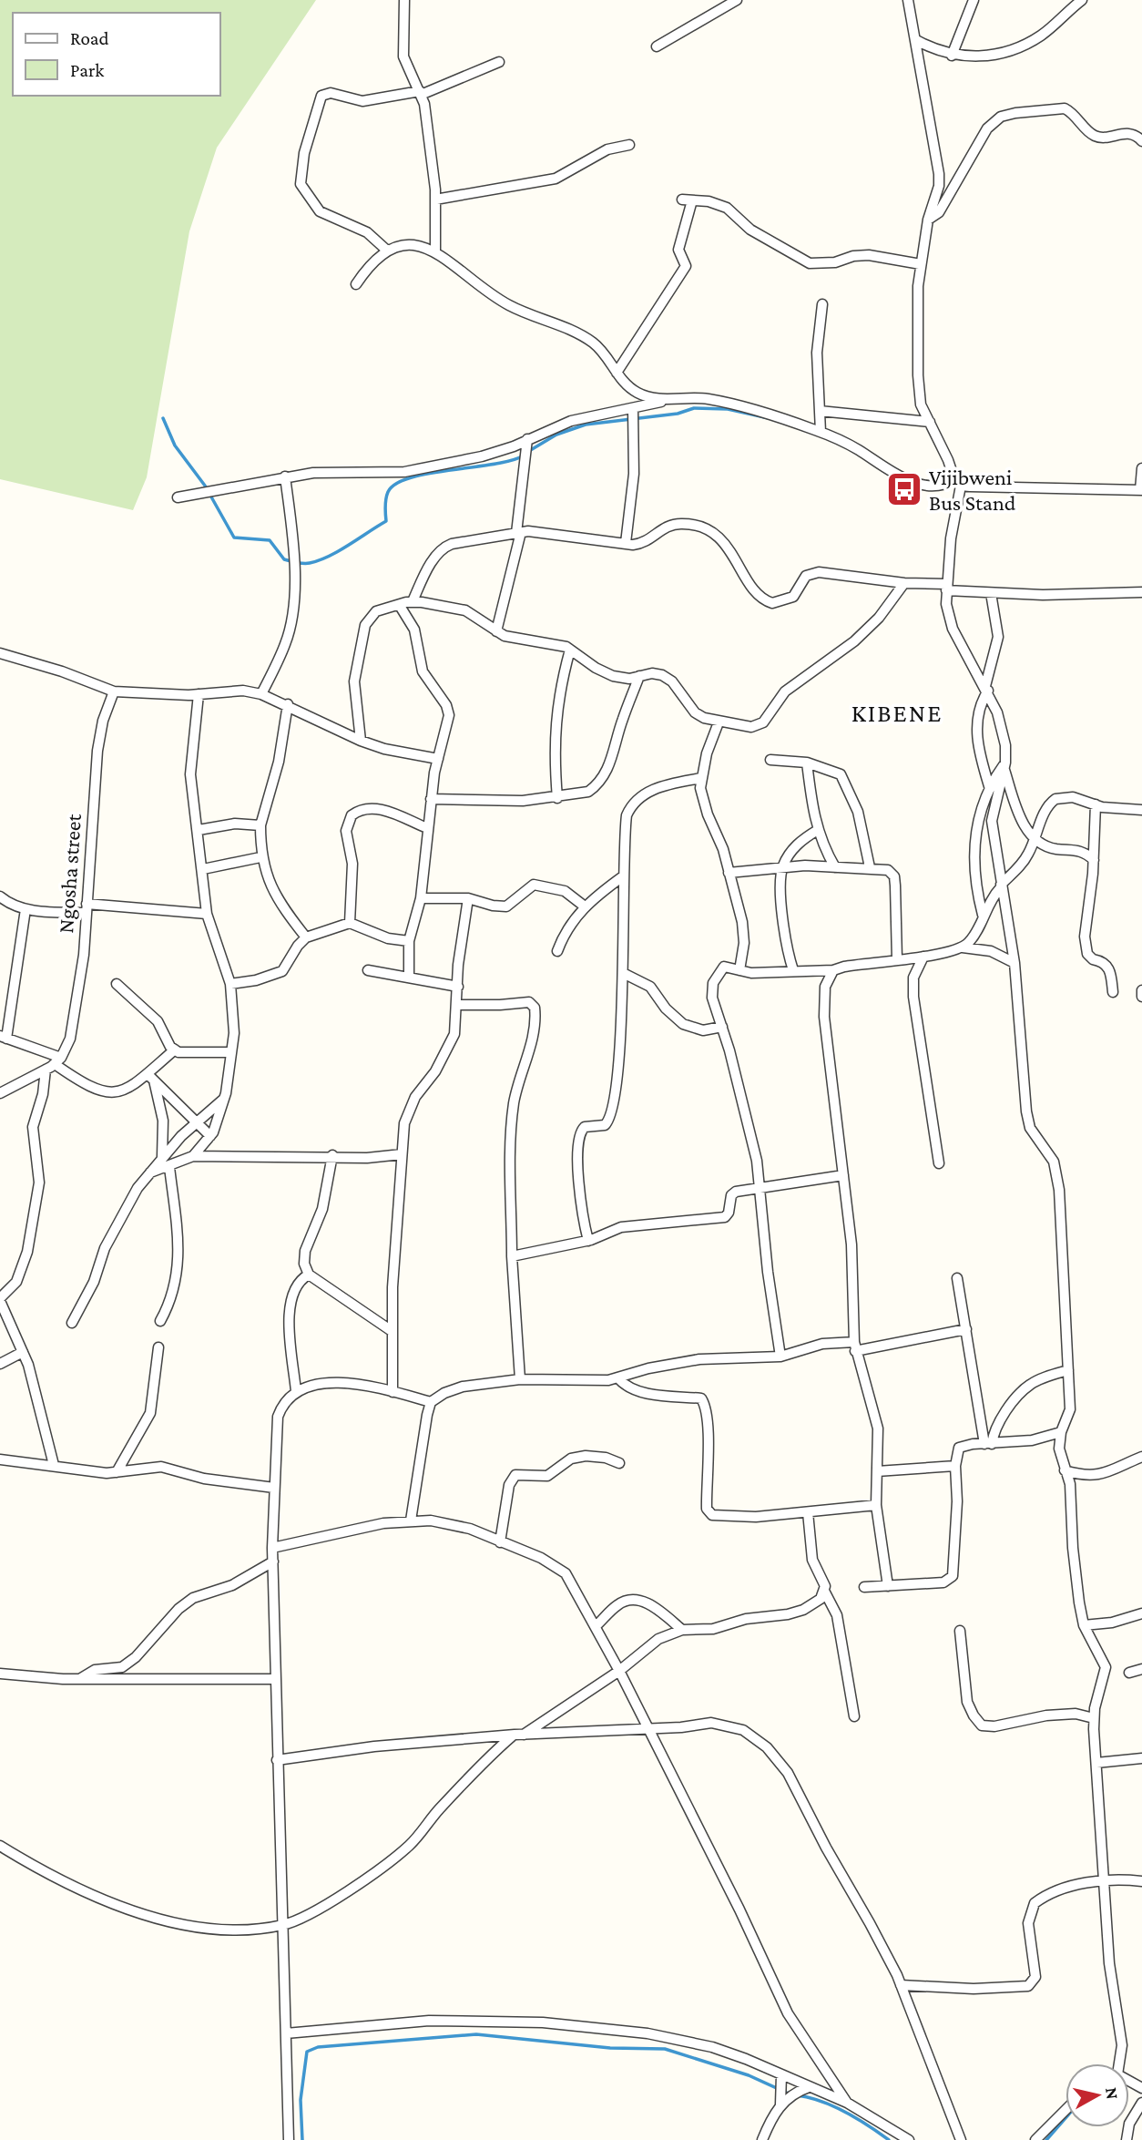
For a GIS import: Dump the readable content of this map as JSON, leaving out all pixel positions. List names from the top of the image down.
{
  "streets": {
    "street": ["Ngosha street"]
  },
  "districts": ["KIBENE"],
  "places": {
    "bus stop": ["Vijibweni Bus Stand"]
  },
  "legend": ["Road", "Park"],
  "north": "right"
}
